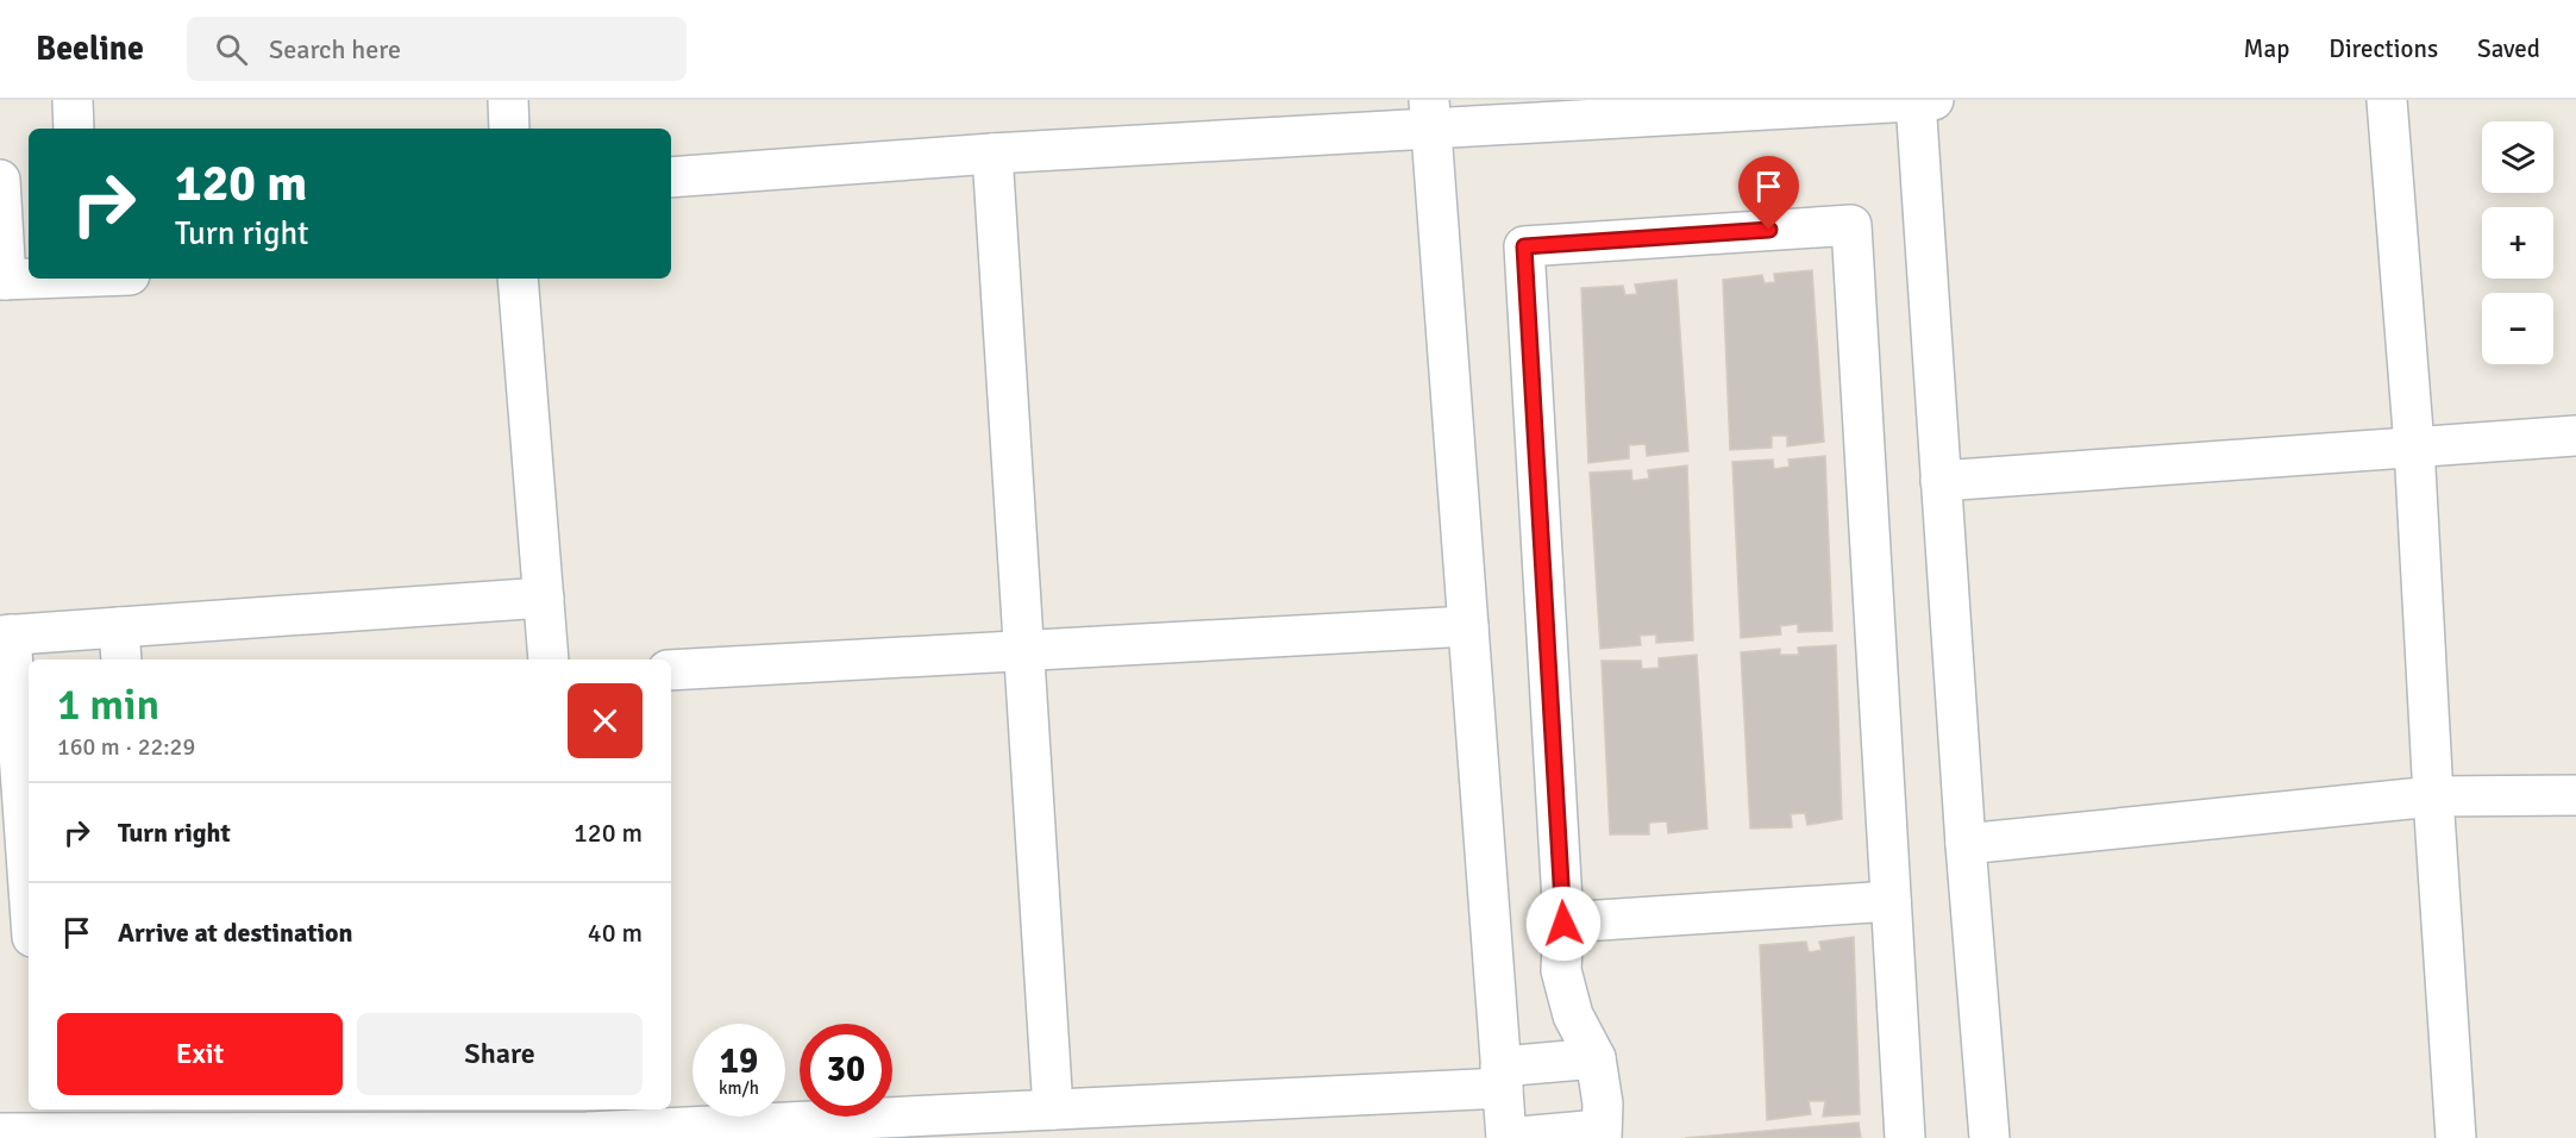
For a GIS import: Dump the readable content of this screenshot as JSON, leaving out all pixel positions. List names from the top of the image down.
{
  "page": {
    "header": "Beeline",
    "search": "Search here",
    "nav": ["Map", "Directions", "Saved"],
    "map_buttons": ["+", "−"],
    "turn": ["120 m", "Turn right"],
    "heading": ["1 min", "160 m · 22:29"],
    "list": [
      {
        "name": "Turn right",
        "value": "120 m"
      },
      {
        "name": "Arrive at destination",
        "value": "40 m"
      }
    ],
    "buttons": ["Exit", "Share"],
    "speed": "19 km/h",
    "limit": "30"
  }
}
